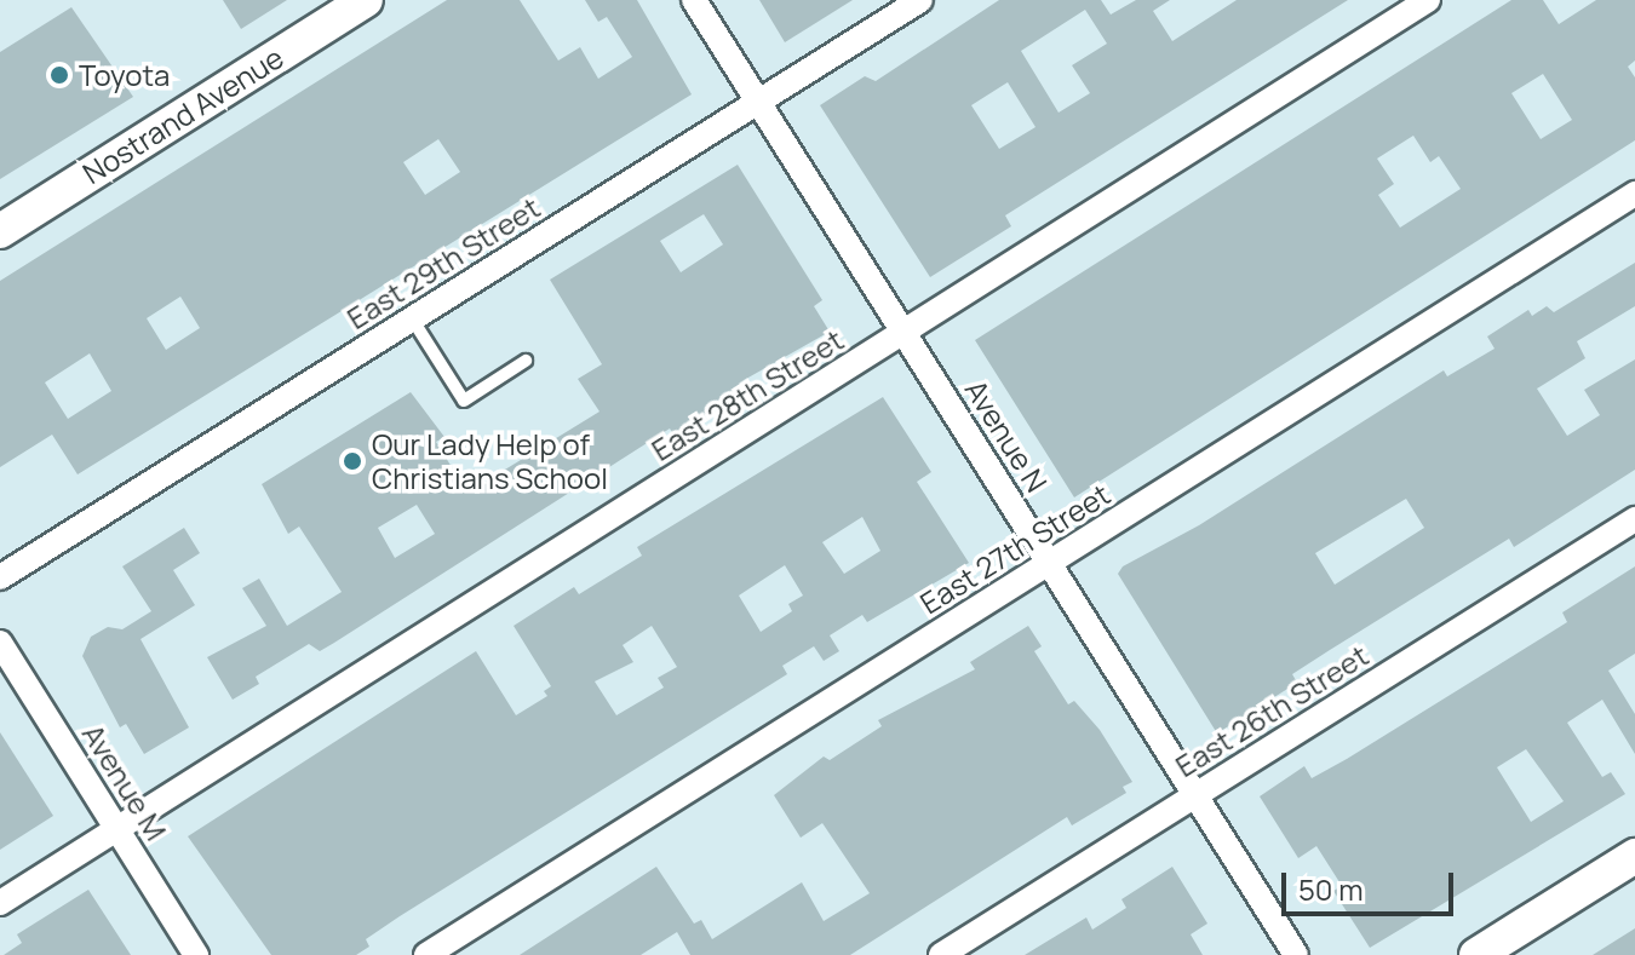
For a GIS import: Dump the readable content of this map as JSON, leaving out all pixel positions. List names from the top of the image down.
{
  "streets": {
    "main road": ["Nostrand Avenue"],
    "street": [
      "East 29th Street",
      "East 28th Street",
      "Avenue N",
      "East 27th Street",
      "East 26th Street",
      "Avenue M"
    ]
  },
  "crossings": [
    ["East 29th Street", "Avenue N"],
    ["East 28th Street", "Avenue N"],
    ["East 28th Street", "Avenue M"],
    ["Avenue N", "East 27th Street"],
    ["Avenue N", "East 26th Street"]
  ],
  "places": ["Toyota", "Our Lady Help of Christians School"],
  "scale_bar": "50 m"
}
